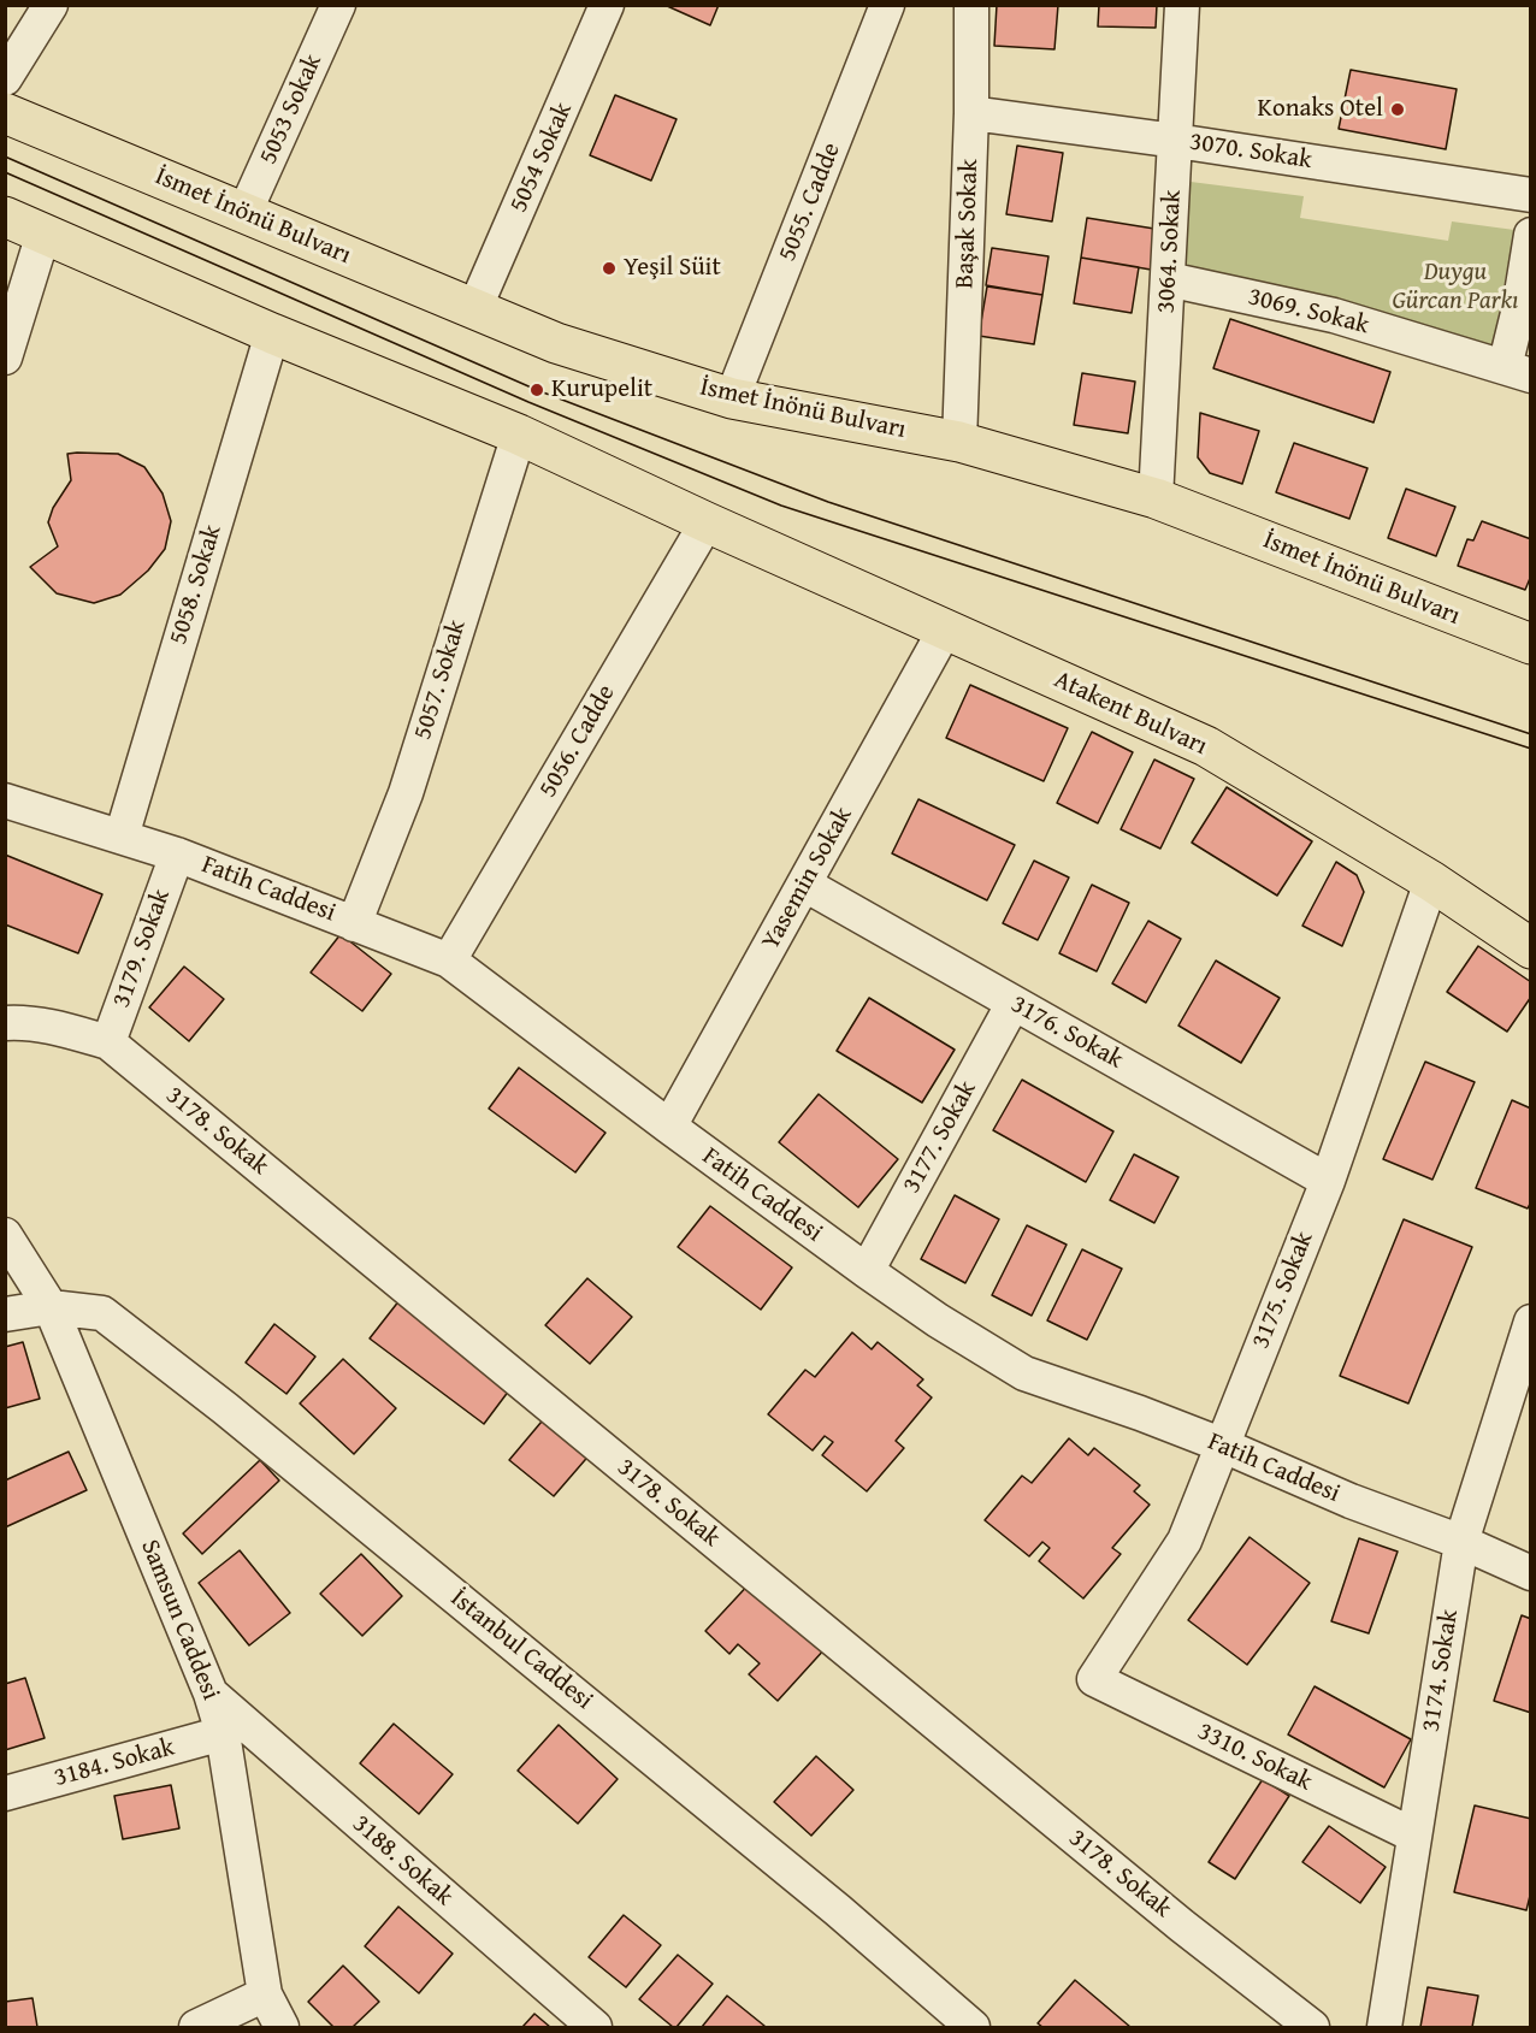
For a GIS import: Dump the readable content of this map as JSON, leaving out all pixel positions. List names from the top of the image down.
{
  "streets": {
    "main road": ["İsmet İnönü Bulvarı", "Atakent Bulvarı"],
    "street": [
      "5053 Sokak",
      "3070. Sokak",
      "5054 Sokak",
      "5055. Cadde",
      "Başak Sokak",
      "3064. Sokak",
      "3069. Sokak",
      "5058. Sokak",
      "5057. Sokak",
      "5056. Cadde",
      "Yasemin Sokak",
      "Fatih Caddesi",
      "3179. Sokak",
      "3176. Sokak",
      "3178. Sokak",
      "3177. Sokak",
      "3175. Sokak",
      "Samsun Caddesi",
      "İstanbul Caddesi",
      "3174. Sokak",
      "3310. Sokak",
      "3184. Sokak",
      "3188. Sokak"
    ]
  },
  "crossings": [
    ["5053 Sokak", "İsmet İnönü Bulvarı"],
    ["3070. Sokak", "Başak Sokak"],
    ["3070. Sokak", "3064. Sokak"],
    ["5054 Sokak", "İsmet İnönü Bulvarı"],
    ["5055. Cadde", "İsmet İnönü Bulvarı"],
    ["İsmet İnönü Bulvarı", "Başak Sokak"],
    ["İsmet İnönü Bulvarı", "3064. Sokak"],
    ["3064. Sokak", "3069. Sokak"],
    ["5058. Sokak", "Fatih Caddesi"],
    ["5057. Sokak", "Fatih Caddesi"],
    ["Atakent Bulvarı", "5056. Cadde"],
    ["Atakent Bulvarı", "Yasemin Sokak"],
    ["Atakent Bulvarı", "3175. Sokak"],
    ["5056. Cadde", "Fatih Caddesi"],
    ["Yasemin Sokak", "Fatih Caddesi"],
    ["Yasemin Sokak", "3176. Sokak"],
    ["Fatih Caddesi", "3179. Sokak"],
    ["Fatih Caddesi", "3177. Sokak"],
    ["Fatih Caddesi", "3175. Sokak"],
    ["Fatih Caddesi", "3174. Sokak"],
    ["3179. Sokak", "3178. Sokak"],
    ["3176. Sokak", "3177. Sokak"],
    ["3176. Sokak", "3175. Sokak"],
    ["3175. Sokak", "3310. Sokak"],
    ["Samsun Caddesi", "İstanbul Caddesi"],
    ["Samsun Caddesi", "3184. Sokak"],
    ["Samsun Caddesi", "3188. Sokak"],
    ["3174. Sokak", "3310. Sokak"]
  ],
  "parks": ["Duygu Gürcan Parkı"],
  "places": ["Konaks Otel", "Yeşil Süit", "Kurupelit"]
}
